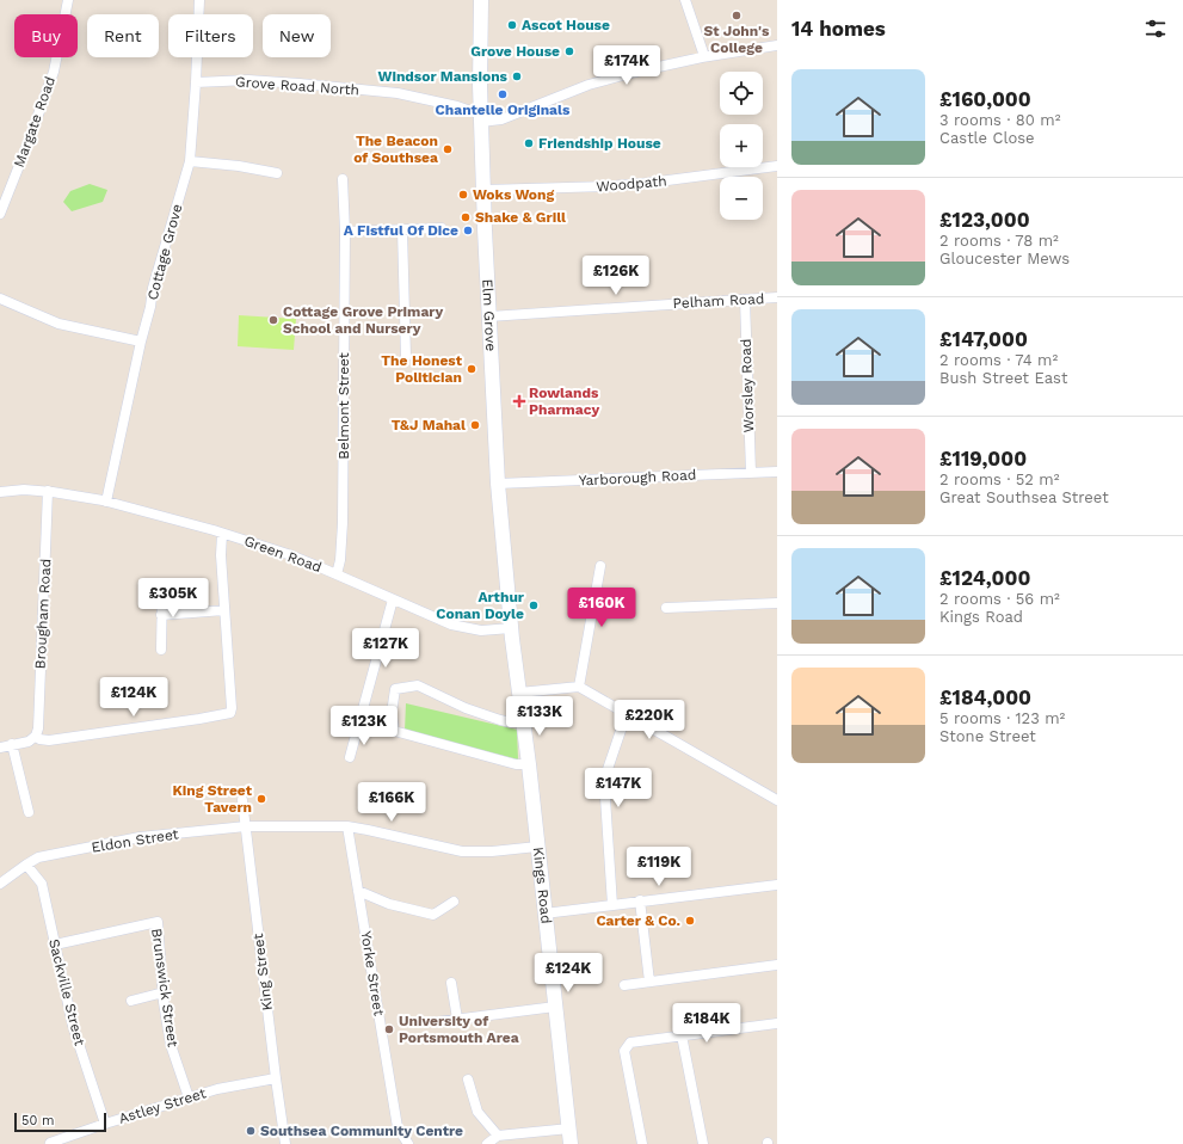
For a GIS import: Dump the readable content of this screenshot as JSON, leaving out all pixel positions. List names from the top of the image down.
{
  "streets": {
    "main road": ["Elm Grove", "Kings Road"],
    "street": [
      "Grove Road North",
      "Margate Road",
      "Woodpath",
      "Cottage Grove",
      "Pelham Road",
      "Worsley Road",
      "Belmont Street",
      "Yarborough Road",
      "Green Road",
      "Brougham Road",
      "Eldon Street",
      "King Street",
      "Yorke Street",
      "Brunswick Street",
      "Sackville Street",
      "Astley Street"
    ]
  },
  "crossings": [
    ["Grove Road North", "Cottage Grove"],
    ["Grove Road North", "Elm Grove"],
    ["Woodpath", "Elm Grove"],
    ["Cottage Grove", "Green Road"],
    ["Pelham Road", "Elm Grove"],
    ["Pelham Road", "Worsley Road"],
    ["Elm Grove", "Yarborough Road"],
    ["Elm Grove", "Green Road"],
    ["Elm Grove", "Kings Road"],
    ["Worsley Road", "Yarborough Road"],
    ["Belmont Street", "Green Road"],
    ["Green Road", "Brougham Road"],
    ["Green Road", "Kings Road"],
    ["Eldon Street", "Kings Road"],
    ["Eldon Street", "King Street"],
    ["Eldon Street", "Yorke Street"],
    ["Eldon Street", "Sackville Street"],
    ["King Street", "Astley Street"],
    ["Brunswick Street", "Sackville Street"],
    ["Brunswick Street", "Astley Street"],
    ["Sackville Street", "Astley Street"]
  ],
  "places": {
    "other": [
      "St John's College",
      "Ascot House",
      "Grove House",
      "Windsor Mansions",
      "Chantelle Originals",
      "Friendship House",
      "The Beacon of Southsea",
      "Woks Wong",
      "Shake & Grill",
      "A Fistful Of Dice",
      "Cottage Grove Primary School and Nursery",
      "The Honest Politician",
      "T&J Mahal",
      "Arthur Conan Doyle",
      "King Street Tavern",
      "Carter & Co.",
      "University of Portsmouth Area",
      "Southsea Community Centre"
    ],
    "health": ["Rowlands Pharmacy"]
  },
  "scale_bar": "50 m",
  "page": {
    "heading": "14 homes",
    "chip": [
      "Buy",
      "Rent",
      "Filters",
      "New"
    ],
    "price": [
      "£174K",
      "£126K",
      "£305K",
      "£160K",
      "£127K",
      "£124K",
      "£133K",
      "£220K",
      "£123K",
      "£147K",
      "£166K",
      "£119K",
      "£124K",
      "£184K"
    ],
    "list": [
      {
        "name": "£160,000",
        "note": "3 rooms · 80 m² · Castle Close"
      },
      {
        "name": "£123,000",
        "note": "2 rooms · 78 m² · Gloucester Mews"
      },
      {
        "name": "£147,000",
        "note": "2 rooms · 74 m² · Bush Street East"
      },
      {
        "name": "£119,000",
        "note": "2 rooms · 52 m² · Great Southsea Street"
      },
      {
        "name": "£124,000",
        "note": "2 rooms · 56 m² · Kings Road"
      },
      {
        "name": "£184,000",
        "note": "5 rooms · 123 m² · Stone Street"
      }
    ],
    "map_buttons": ["+", "−"],
    "scale": "50 m"
  }
}
